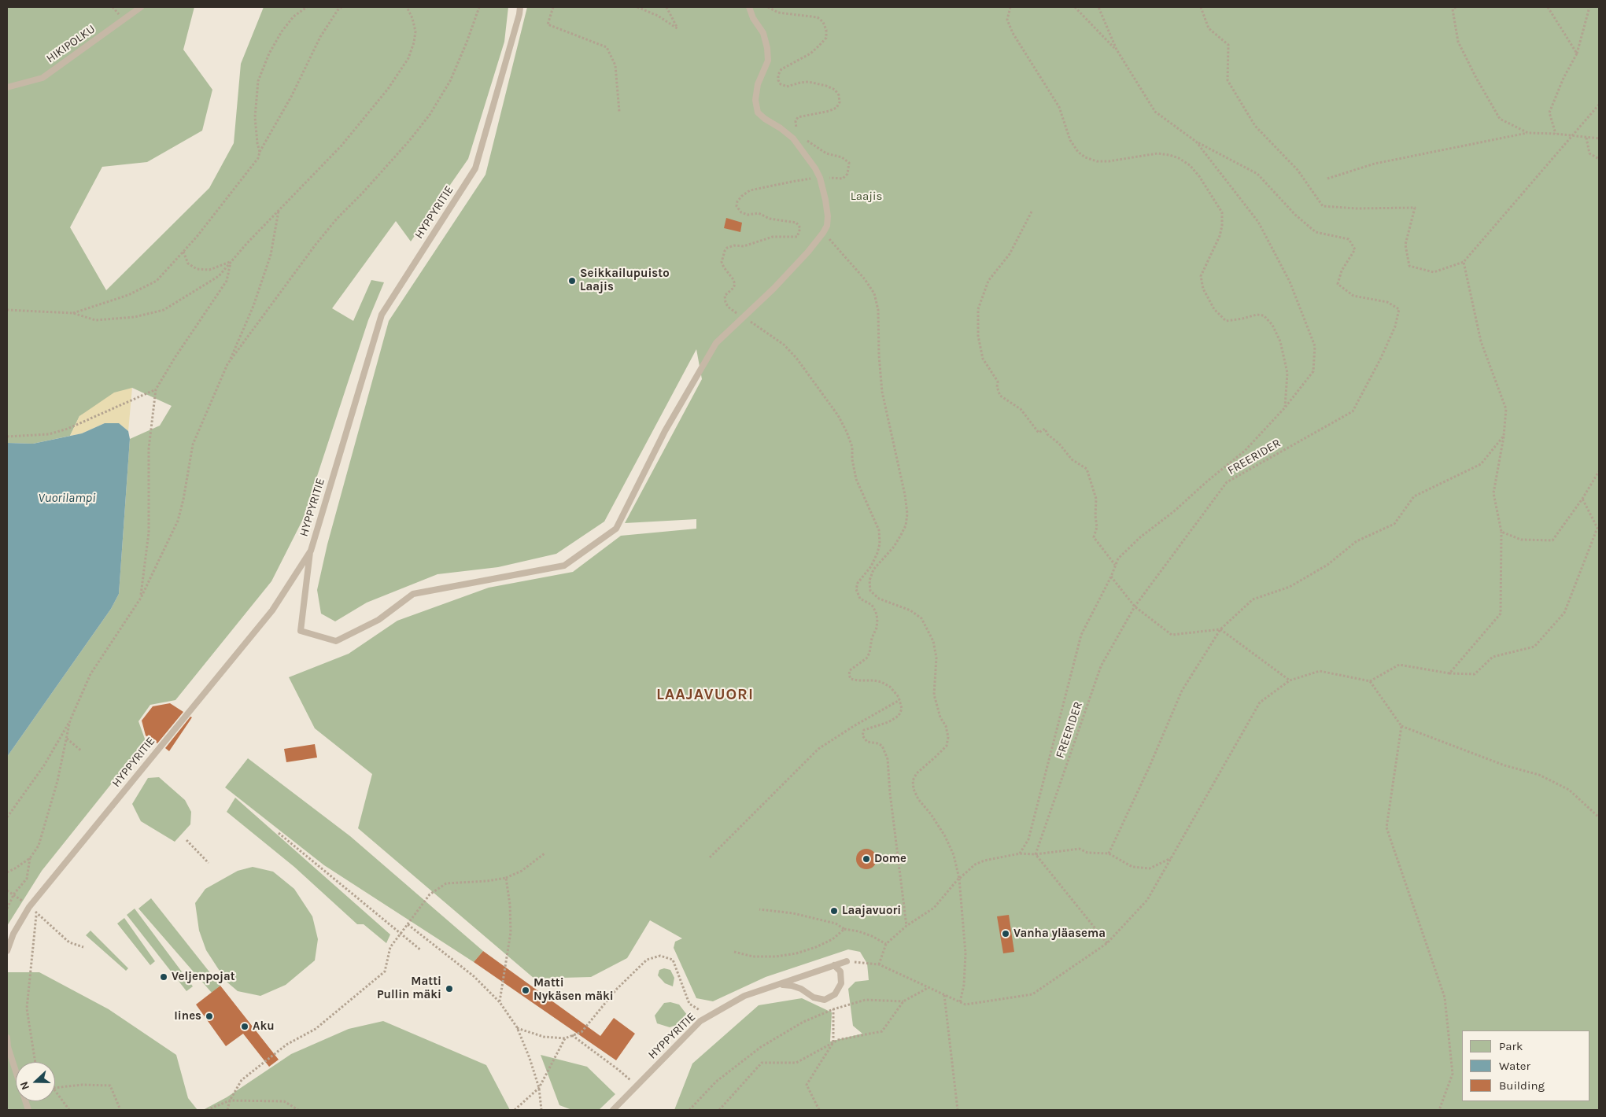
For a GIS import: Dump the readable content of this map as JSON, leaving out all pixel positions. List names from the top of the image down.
{
  "streets": {
    "lane": ["HIKIPOLKU", "HYPPYRITIE"],
    "path": ["FREERIDER"]
  },
  "districts": ["LAAJAVUORI"],
  "water": ["Vuorilampi"],
  "parks": ["Laajis"],
  "places": [
    "Seikkailupuisto Laajis",
    "Dome",
    "Laajavuori",
    "Vanha yläasema",
    "Veljenpojat",
    "Matti Pullin mäki",
    "Matti Nykäsen mäki",
    "Iines",
    "Aku"
  ],
  "legend": ["Park", "Water", "Building"],
  "north": "left"
}
